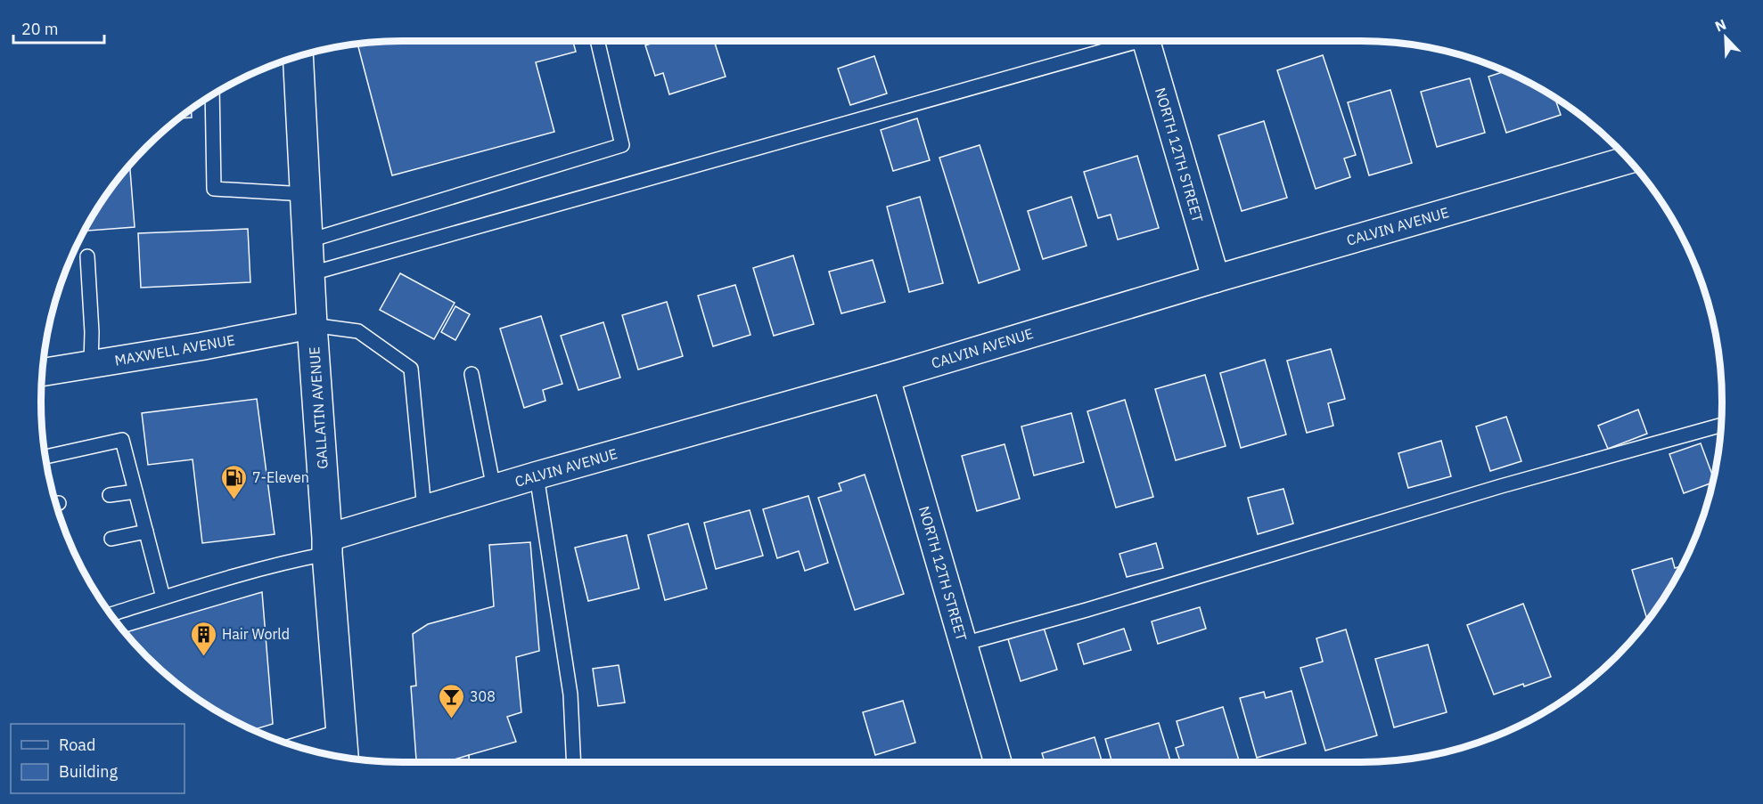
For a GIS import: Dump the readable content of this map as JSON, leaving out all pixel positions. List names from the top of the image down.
{
  "streets": {
    "main road": ["GALLATIN AVENUE"],
    "street": ["NORTH 12TH STREET", "CALVIN AVENUE", "MAXWELL AVENUE"]
  },
  "crossings": [
    ["NORTH 12TH STREET", "CALVIN AVENUE"],
    ["CALVIN AVENUE", "GALLATIN AVENUE"],
    ["MAXWELL AVENUE", "GALLATIN AVENUE"]
  ],
  "places": {
    "fuel station": ["7-Eleven"],
    "building": ["Hair World"],
    "bar": ["308"]
  },
  "legend": ["Road", "Building"],
  "scale_bar": "20 m",
  "north": "top left"
}
